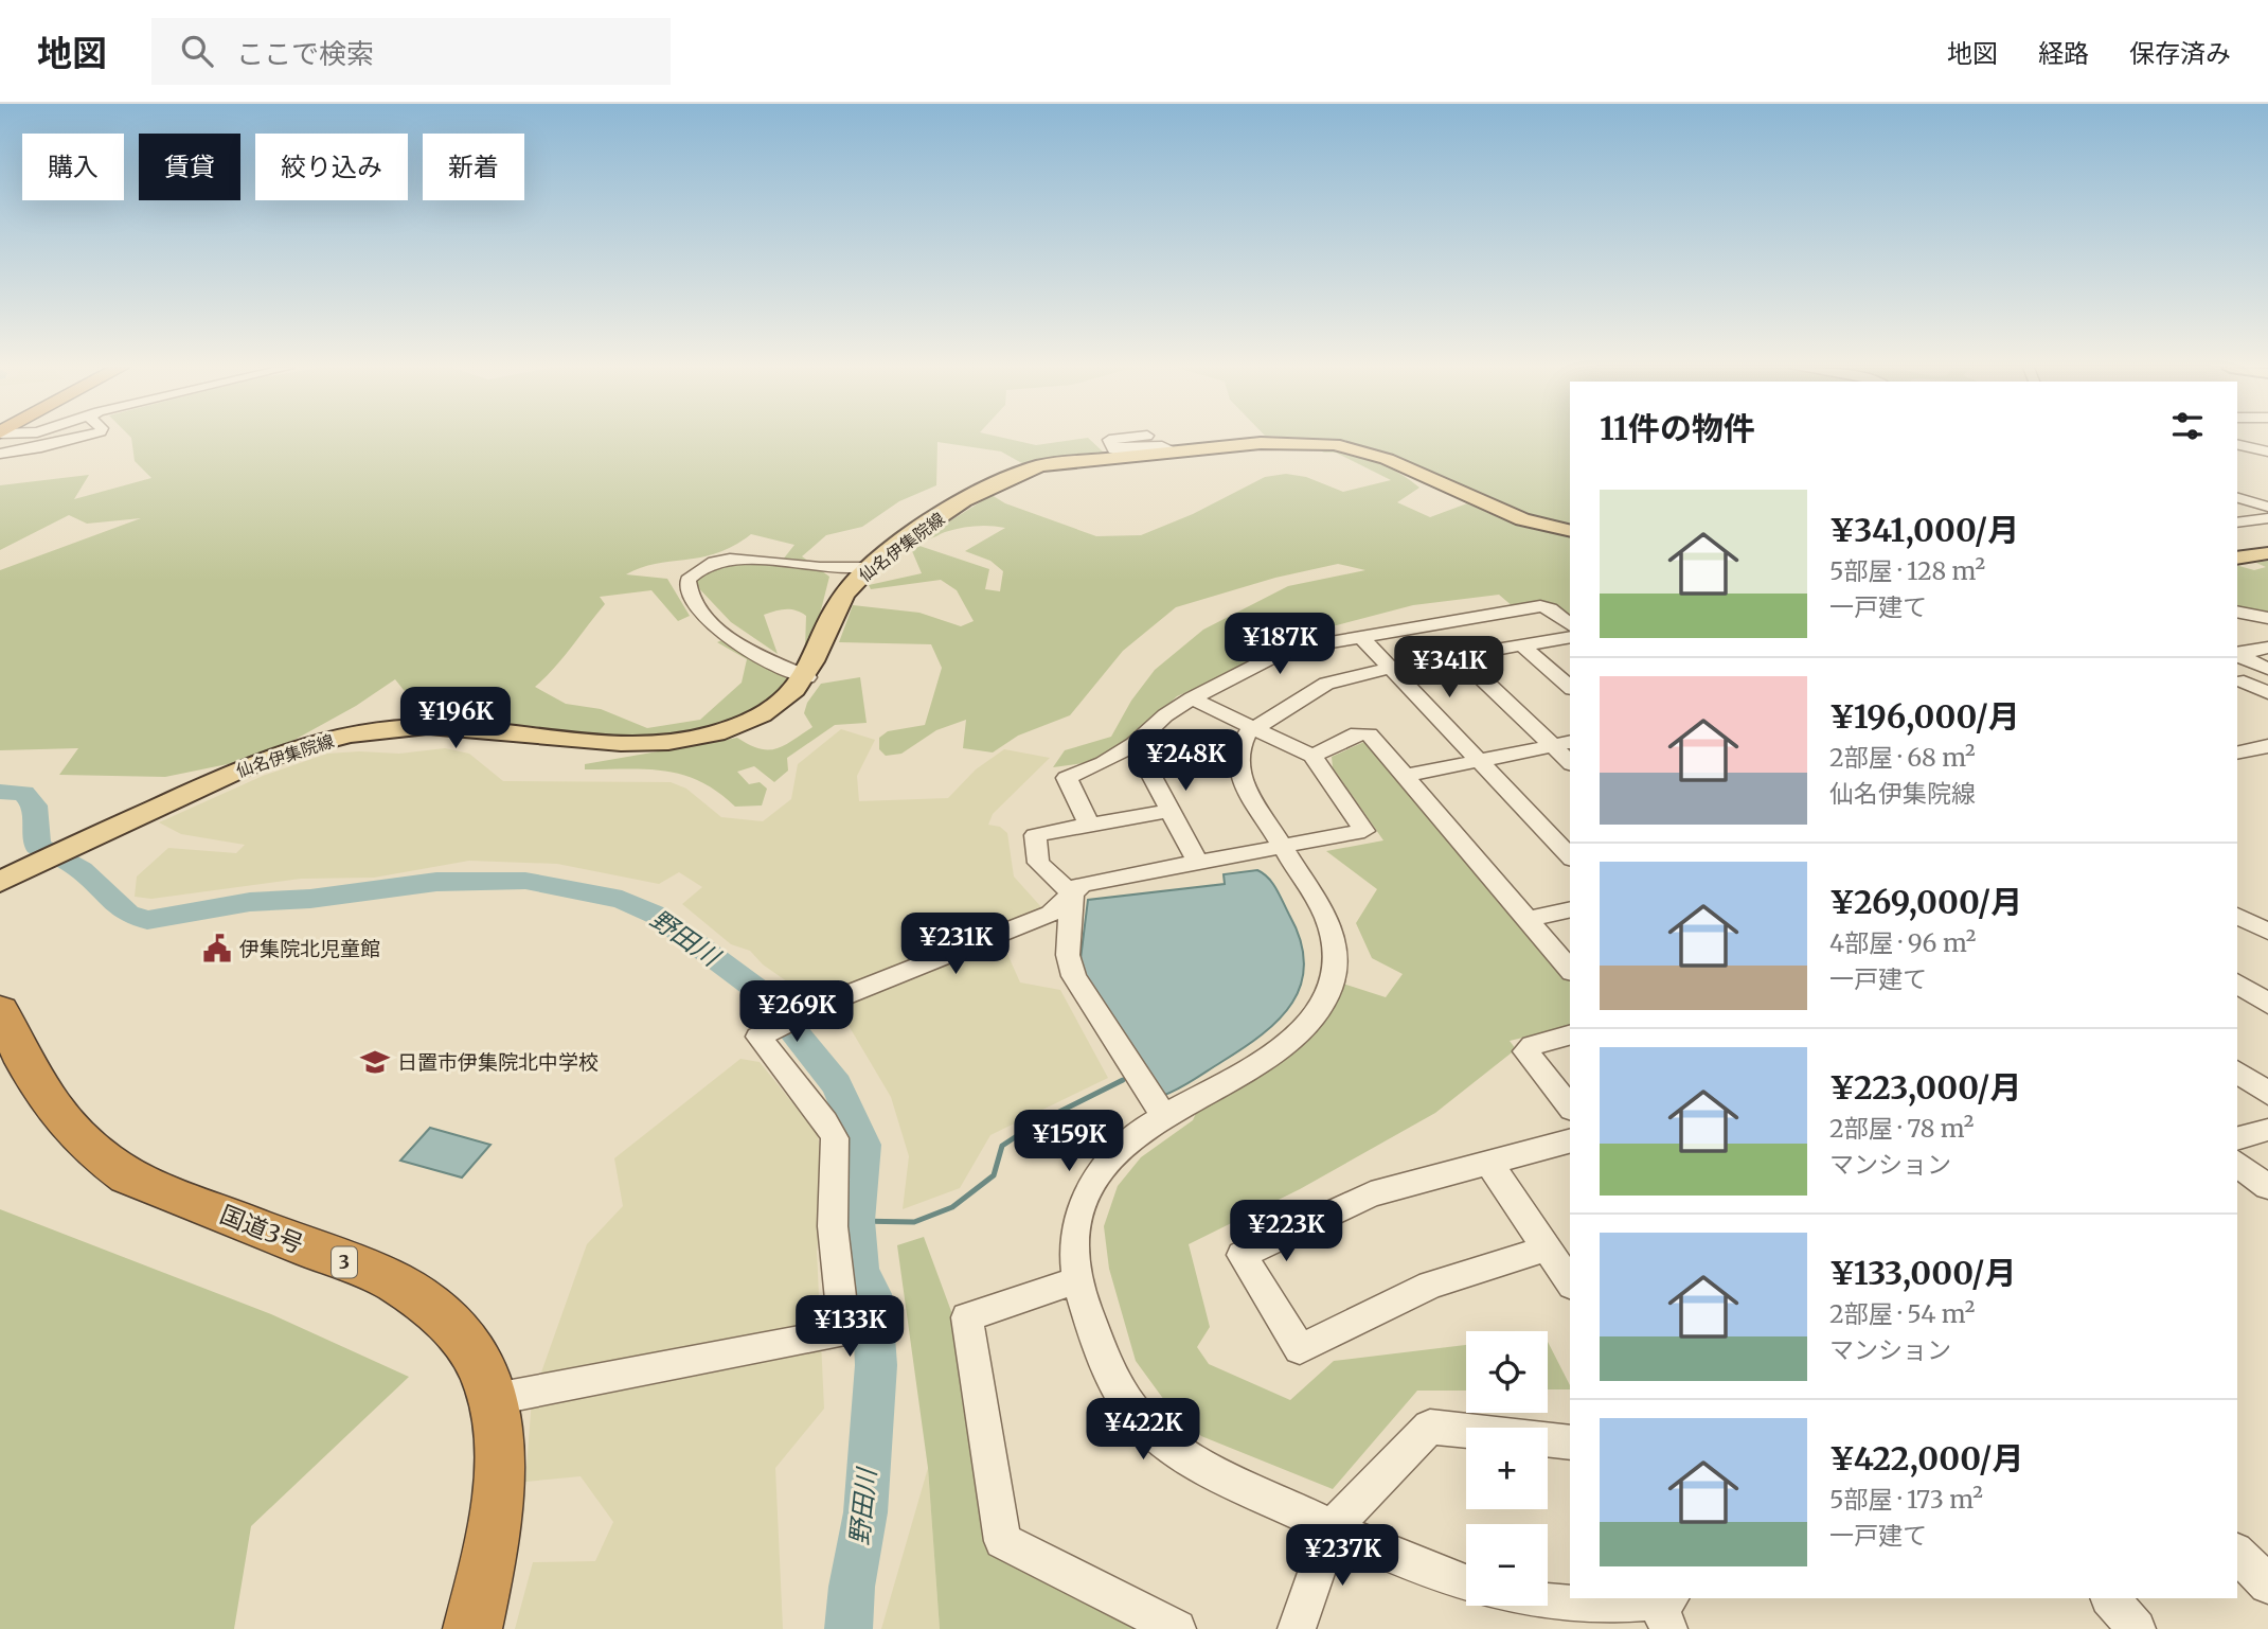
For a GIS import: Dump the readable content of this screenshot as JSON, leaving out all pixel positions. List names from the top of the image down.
{
  "streets": {
    "highway": ["国道3号", "3"],
    "main road": ["仙名伊集院線"]
  },
  "water": ["野田川"],
  "places": {
    "public building": ["伊集院北児童館"],
    "school or university": ["日置市伊集院北中学校"]
  },
  "page": {
    "header": "地図",
    "search": "ここで検索",
    "nav": ["地図", "経路", "保存済み"],
    "chip": [
      "購入",
      "賃貸",
      "絞り込み",
      "新着"
    ],
    "heading": "11件の物件",
    "list": [
      {
        "name": "¥341,000/月",
        "note": "5部屋 · 128 m² · 一戸建て"
      },
      {
        "name": "¥196,000/月",
        "note": "2部屋 · 68 m² · 仙名伊集院線"
      },
      {
        "name": "¥269,000/月",
        "note": "4部屋 · 96 m² · 一戸建て"
      },
      {
        "name": "¥223,000/月",
        "note": "2部屋 · 78 m² · マンション"
      },
      {
        "name": "¥133,000/月",
        "note": "2部屋 · 54 m² · マンション"
      },
      {
        "name": "¥422,000/月",
        "note": "5部屋 · 173 m² · 一戸建て"
      }
    ],
    "price": [
      "¥187K",
      "¥341K",
      "¥196K",
      "¥248K",
      "¥231K",
      "¥269K",
      "¥159K",
      "¥223K",
      "¥133K",
      "¥422K",
      "¥237K"
    ],
    "map_buttons": ["+", "−"]
  }
}
